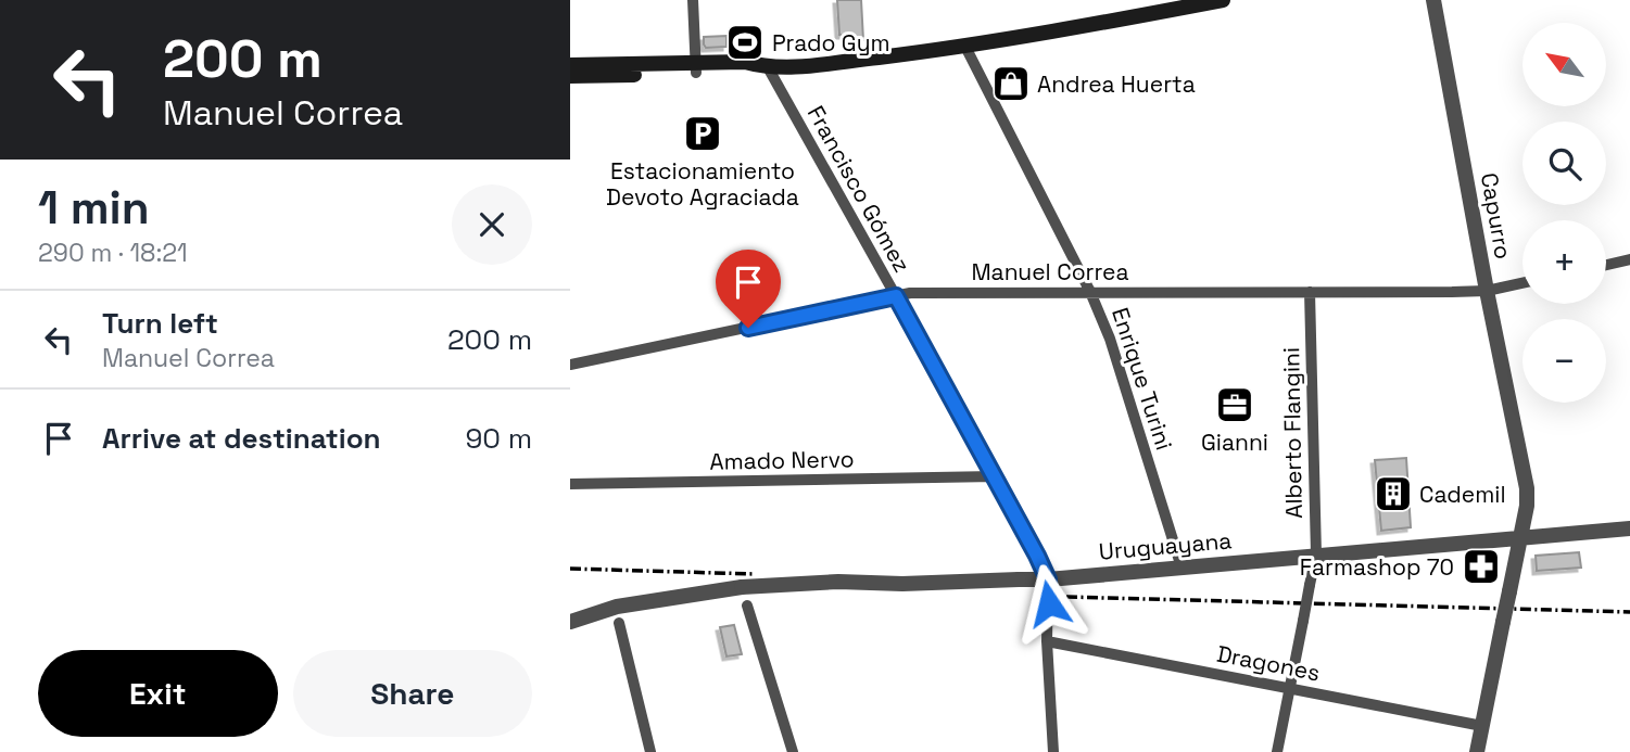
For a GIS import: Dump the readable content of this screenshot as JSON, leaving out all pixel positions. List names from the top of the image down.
{
  "streets": {
    "street": [
      "Francisco Gómez",
      "Capurro",
      "Manuel Correa",
      "Enrique Turini",
      "Alberto Flangini",
      "Amado Nervo",
      "Uruguayana",
      "Dragones"
    ]
  },
  "crossings": [
    ["Francisco Gómez", "Manuel Correa"],
    ["Francisco Gómez", "Amado Nervo"],
    ["Francisco Gómez", "Uruguayana"],
    ["Francisco Gómez", "Dragones"],
    ["Capurro", "Manuel Correa"],
    ["Capurro", "Uruguayana"],
    ["Capurro", "Dragones"],
    ["Manuel Correa", "Enrique Turini"],
    ["Manuel Correa", "Alberto Flangini"],
    ["Enrique Turini", "Uruguayana"],
    ["Alberto Flangini", "Uruguayana"],
    ["Alberto Flangini", "Dragones"]
  ],
  "places": {
    "sports": ["Prado Gym"],
    "shop": ["Andrea Huerta"],
    "parking": ["Estacionamiento Devoto Agraciada"],
    "office": ["Gianni"],
    "building": ["Cademil"],
    "pharmacy": ["Farmashop 70"]
  },
  "north": "top left",
  "page": {
    "turn": ["200 m", "Manuel Correa"],
    "map_buttons": ["+", "−"],
    "heading": ["1 min", "290 m · 18:21"],
    "list": [
      {
        "name": "Turn left",
        "note": "Manuel Correa",
        "value": "200 m"
      },
      {
        "name": "Arrive at destination",
        "value": "90 m"
      }
    ],
    "buttons": ["Exit", "Share"]
  }
}
